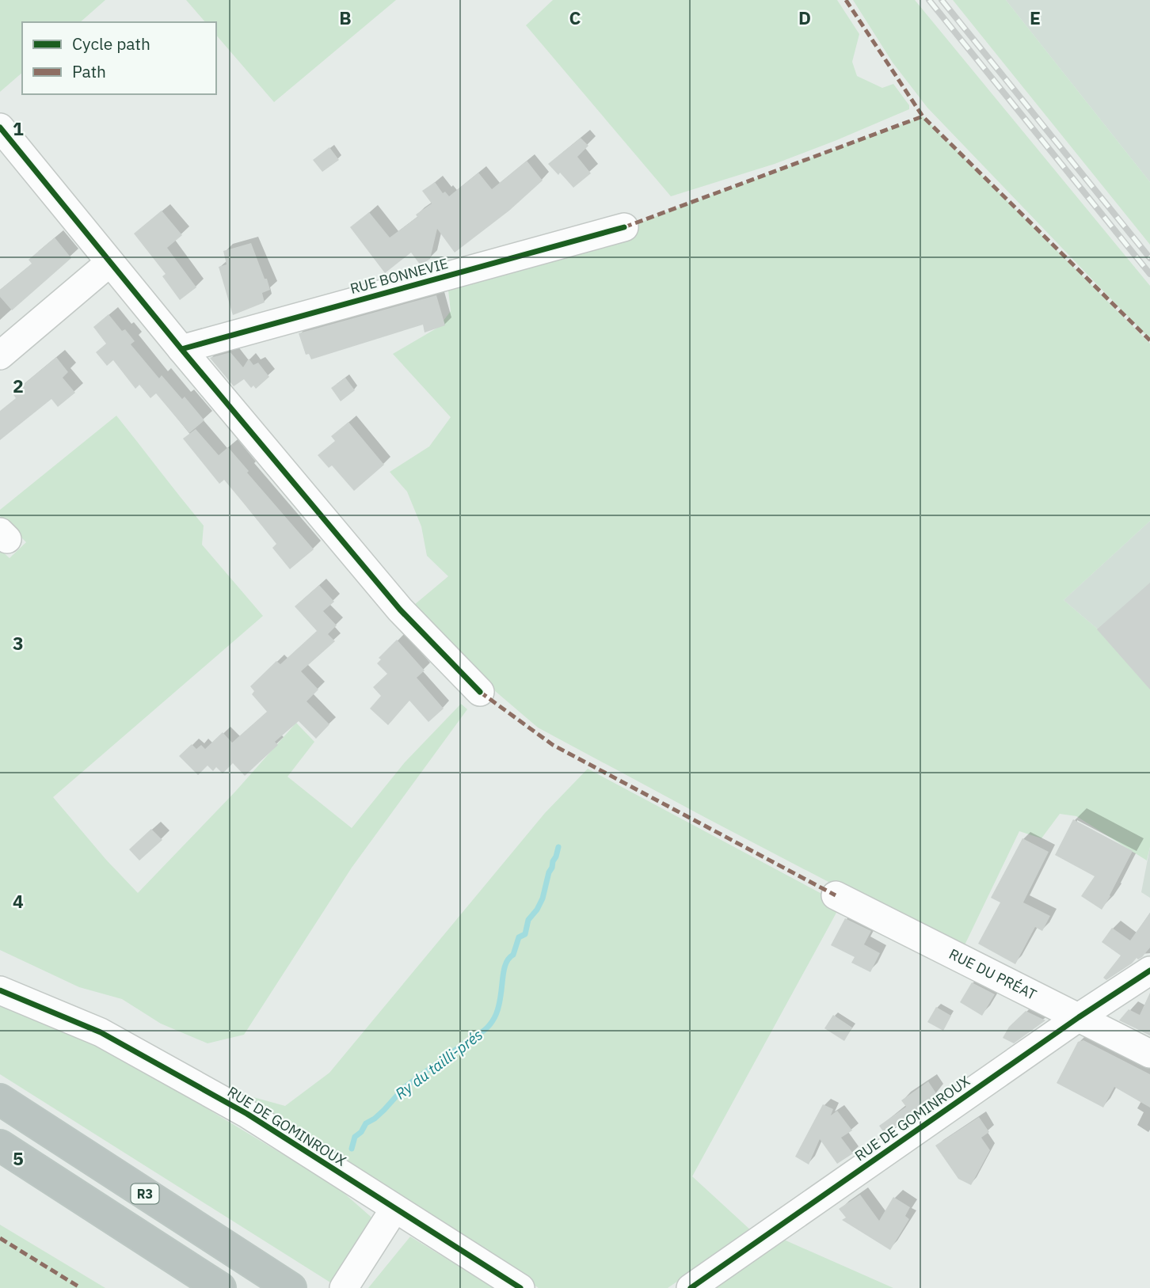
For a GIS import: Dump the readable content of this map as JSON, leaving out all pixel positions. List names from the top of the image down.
{
  "streets": {
    "highway": ["R3"],
    "street": ["RUE BONNEVIE", "RUE DU PRÉAT", "RUE DE GOMINROUX"]
  },
  "crossings": [
    ["RUE DU PRÉAT", "RUE DE GOMINROUX"]
  ],
  "water": ["Ry du tailli-prés"],
  "legend": ["Cycle path", "Path"],
  "grid": {
    "columns": [
      "B",
      "C",
      "D",
      "E"
    ],
    "rows": [
      "1",
      "2",
      "3",
      "4",
      "5"
    ]
  }
}
